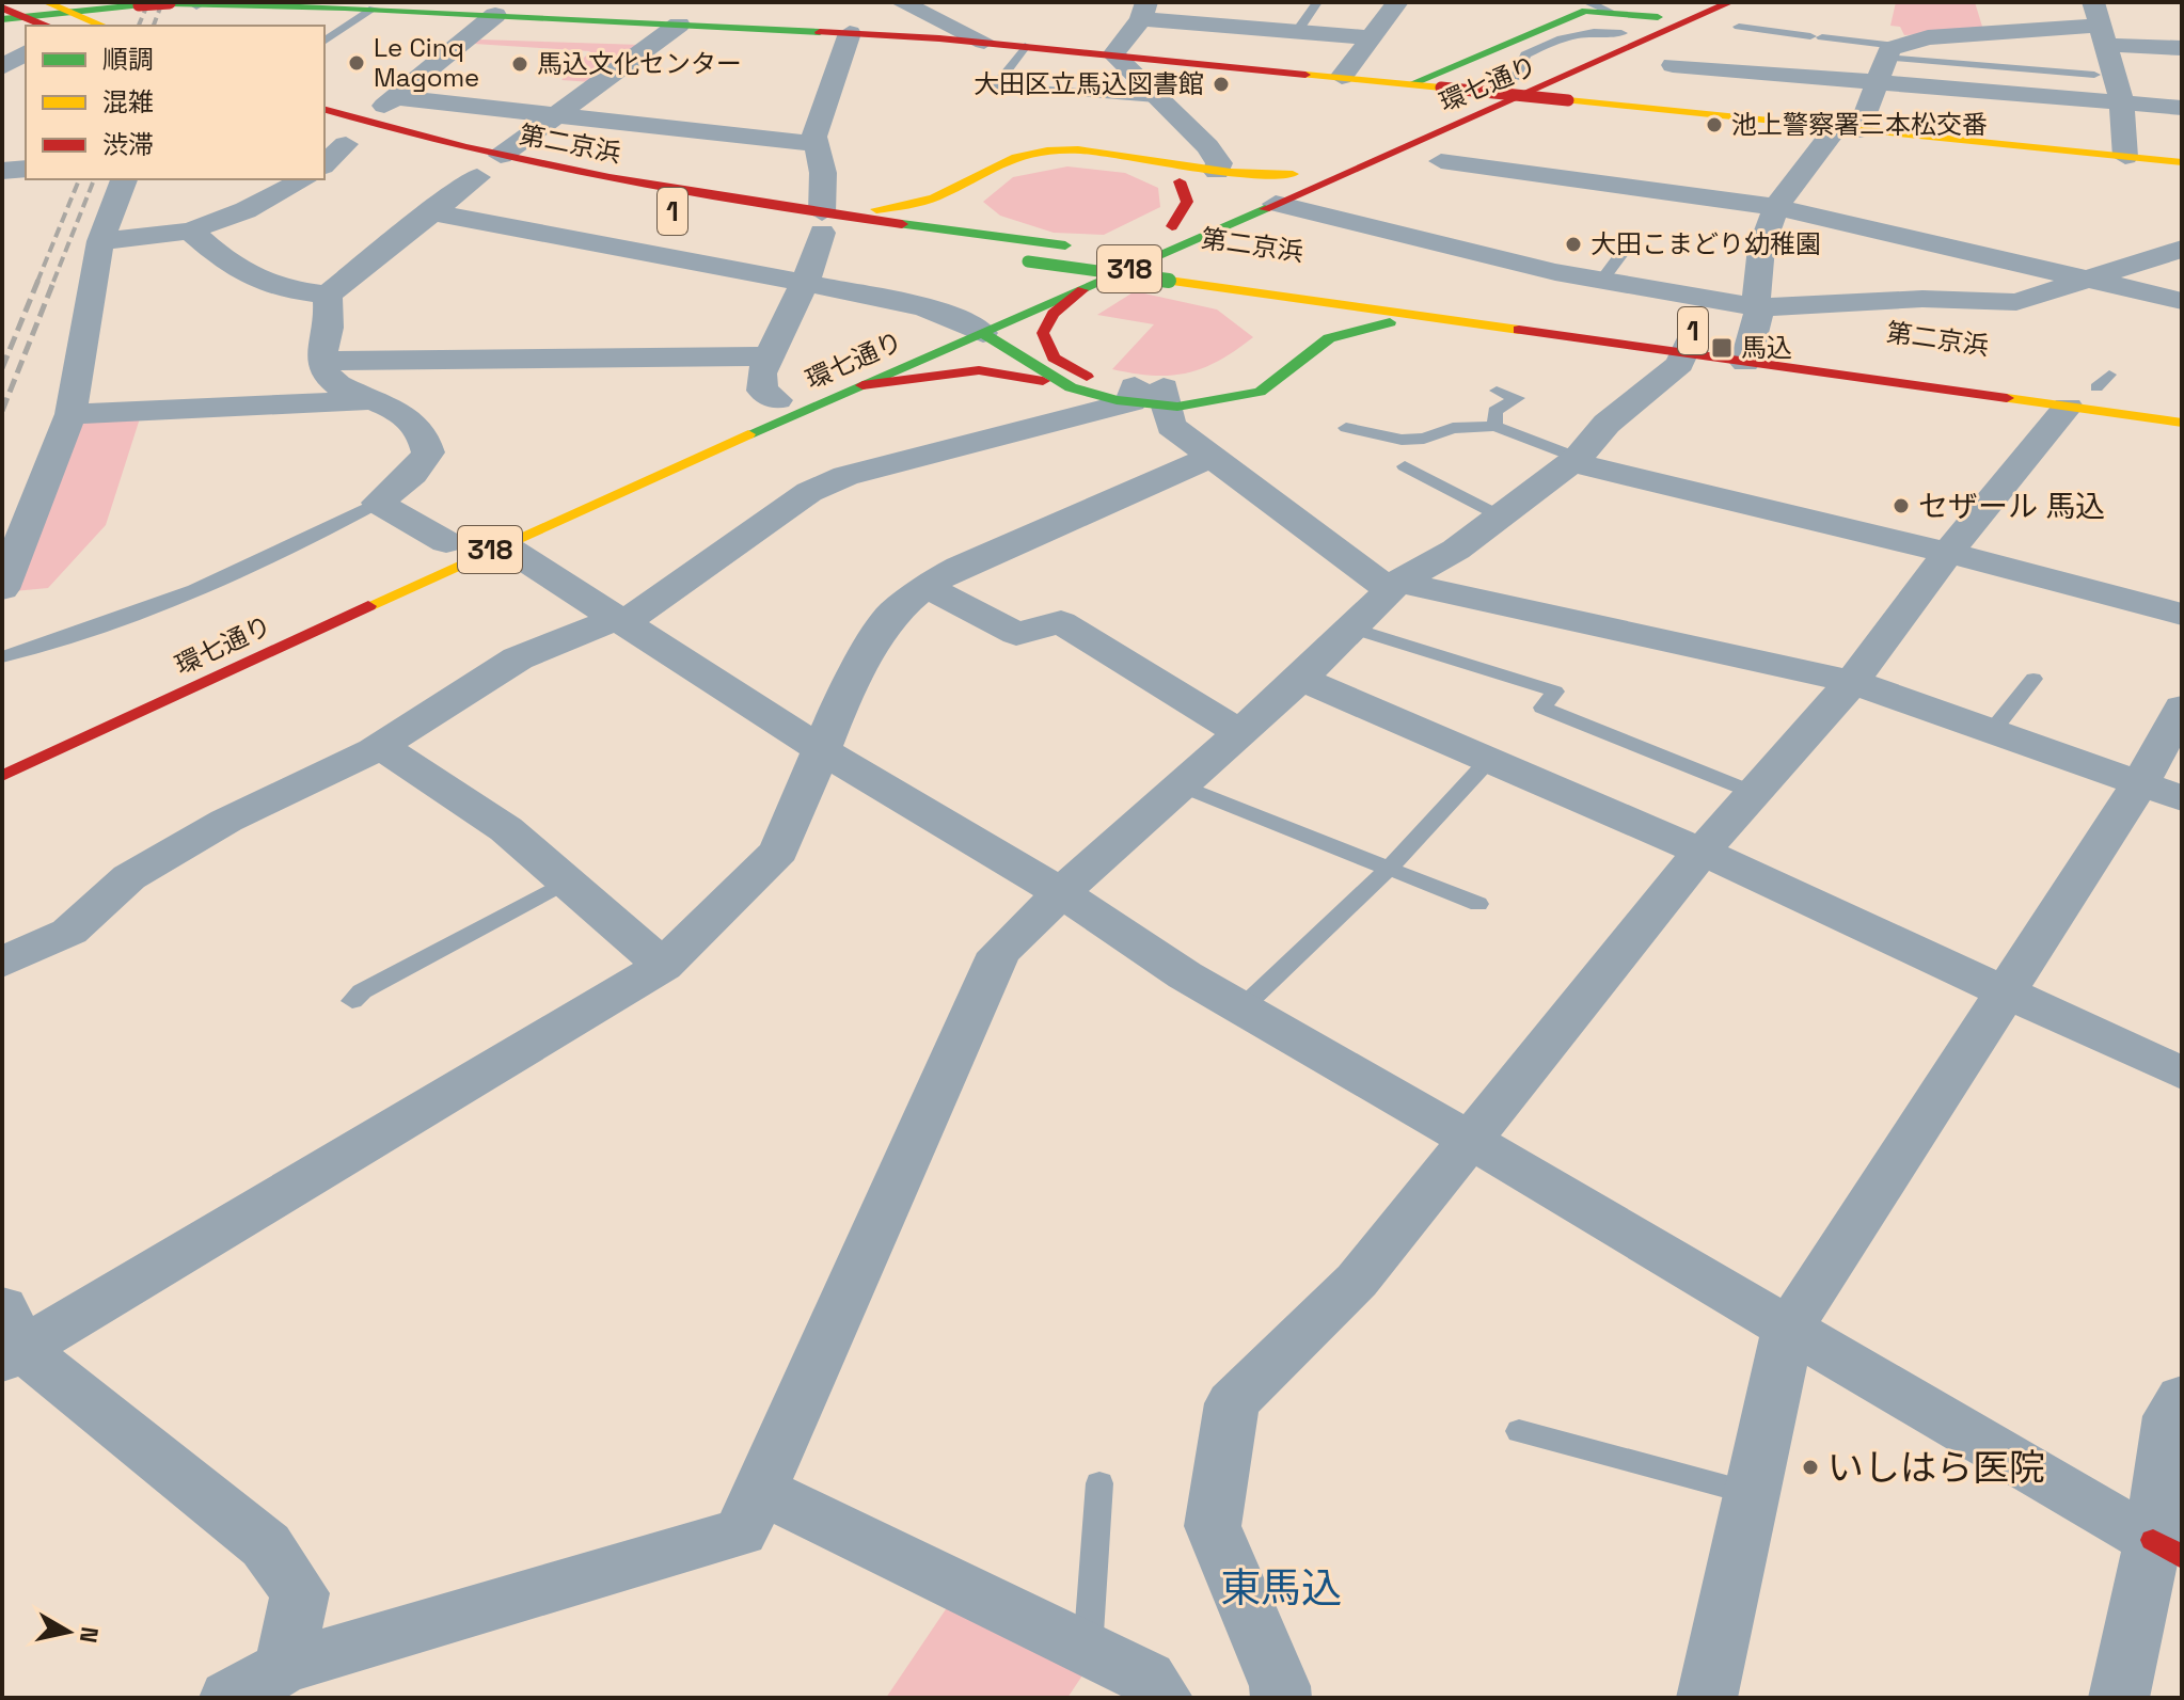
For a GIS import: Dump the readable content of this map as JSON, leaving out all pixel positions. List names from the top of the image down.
{
  "streets": {
    "main road": [
      "環七通り",
      "第二京浜",
      "1",
      "318"
    ]
  },
  "districts": ["東馬込"],
  "places": {
    "other": [
      "Le Cinq Magome",
      "馬込文化センター",
      "大田区立馬込図書館",
      "池上警察署三本松交番",
      "大田こまどり幼稚園",
      "セザール 馬込",
      "いしはら医院"
    ],
    "transit": ["馬込"]
  },
  "legend": ["順調", "混雑", "渋滞"],
  "north": "right"
}
